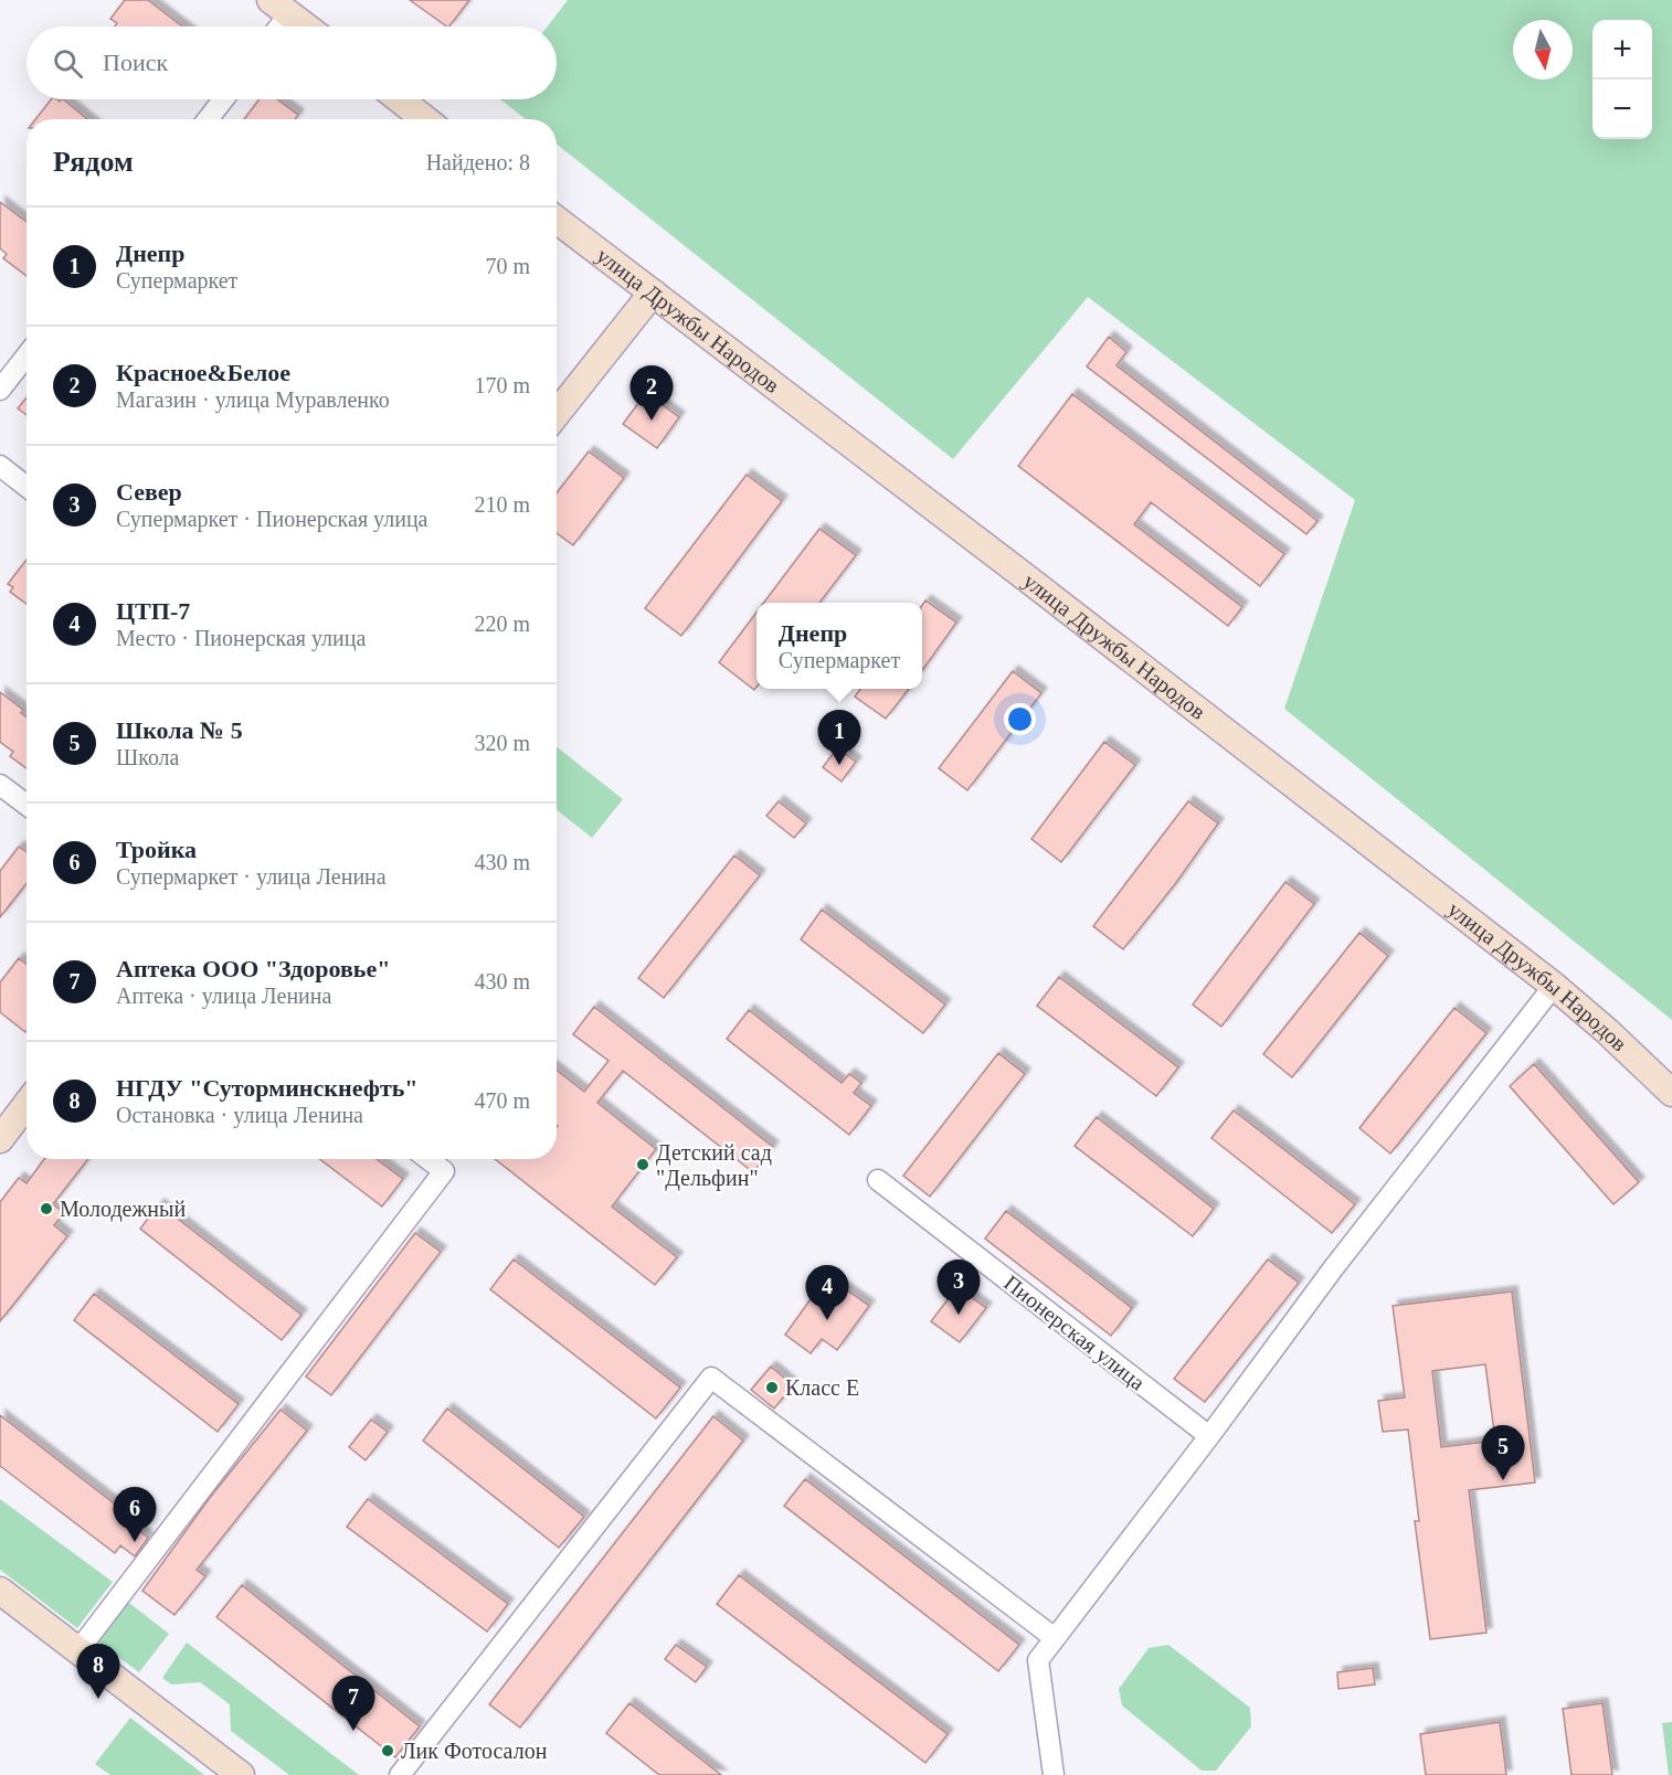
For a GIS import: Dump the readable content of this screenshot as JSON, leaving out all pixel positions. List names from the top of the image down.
{
  "streets": {
    "street": ["улица Дружбы Народов", "Пионерская улица"]
  },
  "places": [
    "Детский сад \"Дельфин\"",
    "Молодежный",
    "Класс Е",
    "Лик Фотосалон"
  ],
  "north": "bottom",
  "page": {
    "map_buttons": ["+", "−"],
    "search": "Поиск",
    "heading": ["Рядом", "Найдено: 8"],
    "list": [
      {
        "mark": "1",
        "name": "Днепр",
        "note": "Супермаркет",
        "value": "70 m"
      },
      {
        "mark": "2",
        "name": "Красное&Белое",
        "note": "Магазин · улица Муравленко",
        "value": "170 m"
      },
      {
        "mark": "3",
        "name": "Север",
        "note": "Супермаркет · Пионерская улица",
        "value": "210 m"
      },
      {
        "mark": "4",
        "name": "ЦТП-7",
        "note": "Место · Пионерская улица",
        "value": "220 m"
      },
      {
        "mark": "5",
        "name": "Школа № 5",
        "note": "Школа",
        "value": "320 m"
      },
      {
        "mark": "6",
        "name": "Тройка",
        "note": "Супермаркет · улица Ленина",
        "value": "430 m"
      },
      {
        "mark": "7",
        "name": "Аптека ООО \"Здоровье\"",
        "note": "Аптека · улица Ленина",
        "value": "430 m"
      },
      {
        "mark": "8",
        "name": "НГДУ \"Суторминскнефть\"",
        "note": "Остановка · улица Ленина",
        "value": "470 m"
      }
    ],
    "pins": [
      "2",
      "1",
      "3",
      "4",
      "5",
      "6",
      "8",
      "7"
    ],
    "popup": ["Днепр", "Супермаркет"]
  }
}
